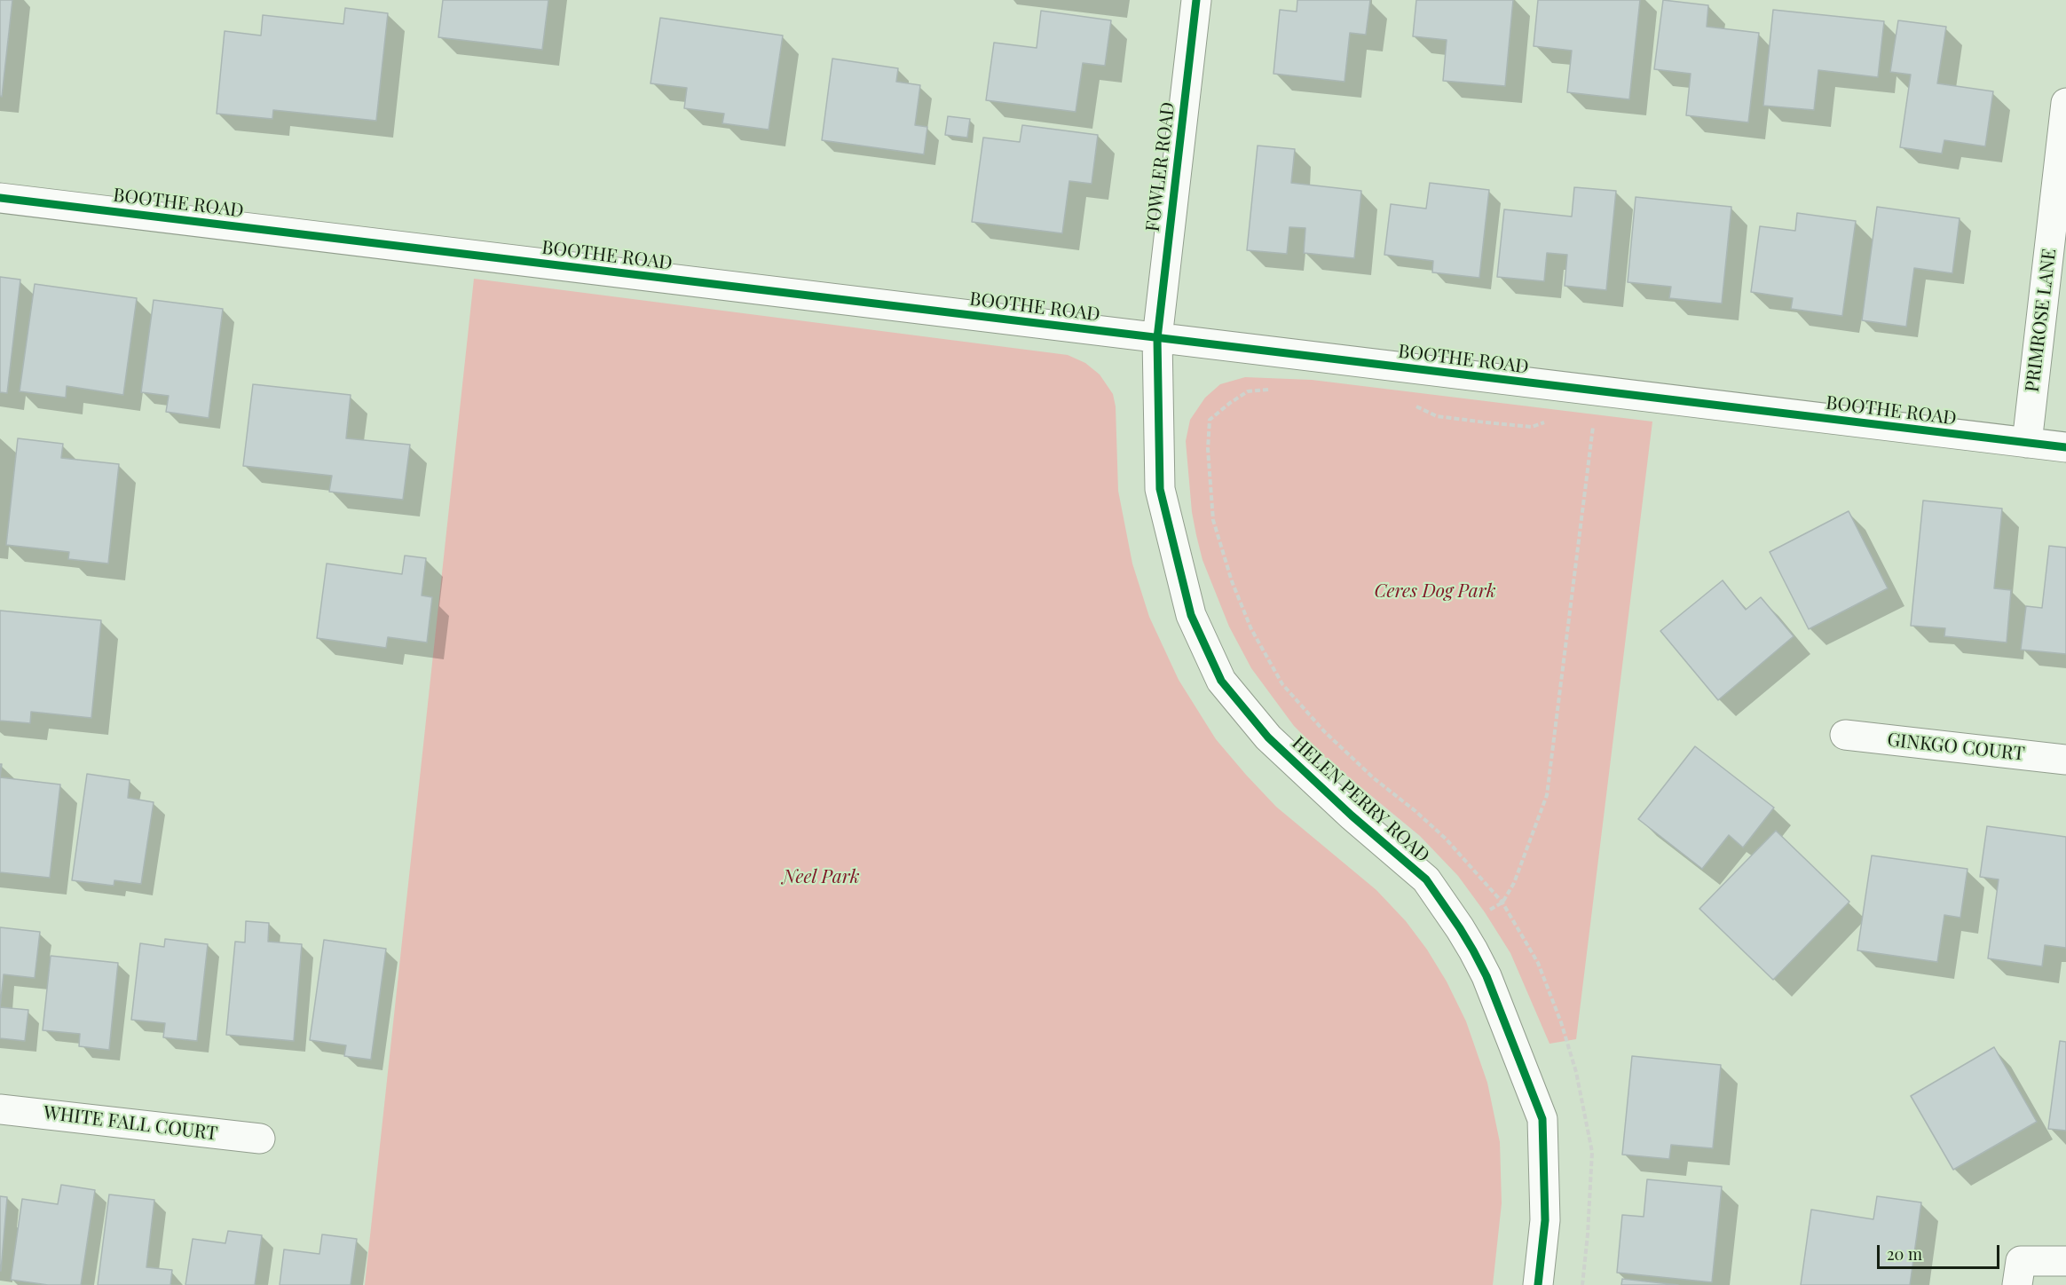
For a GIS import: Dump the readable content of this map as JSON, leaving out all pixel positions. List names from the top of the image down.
{
  "streets": {
    "street": [
      "FOWLER ROAD",
      "BOOTHE ROAD",
      "PRIMROSE LANE",
      "GINKGO COURT",
      "HELEN PERRY ROAD",
      "WHITE FALL COURT"
    ]
  },
  "crossings": [
    ["FOWLER ROAD", "BOOTHE ROAD"],
    ["FOWLER ROAD", "HELEN PERRY ROAD"],
    ["BOOTHE ROAD", "PRIMROSE LANE"],
    ["BOOTHE ROAD", "HELEN PERRY ROAD"]
  ],
  "parks": ["Ceres Dog Park", "Neel Park"],
  "scale_bar": "20 m"
}
